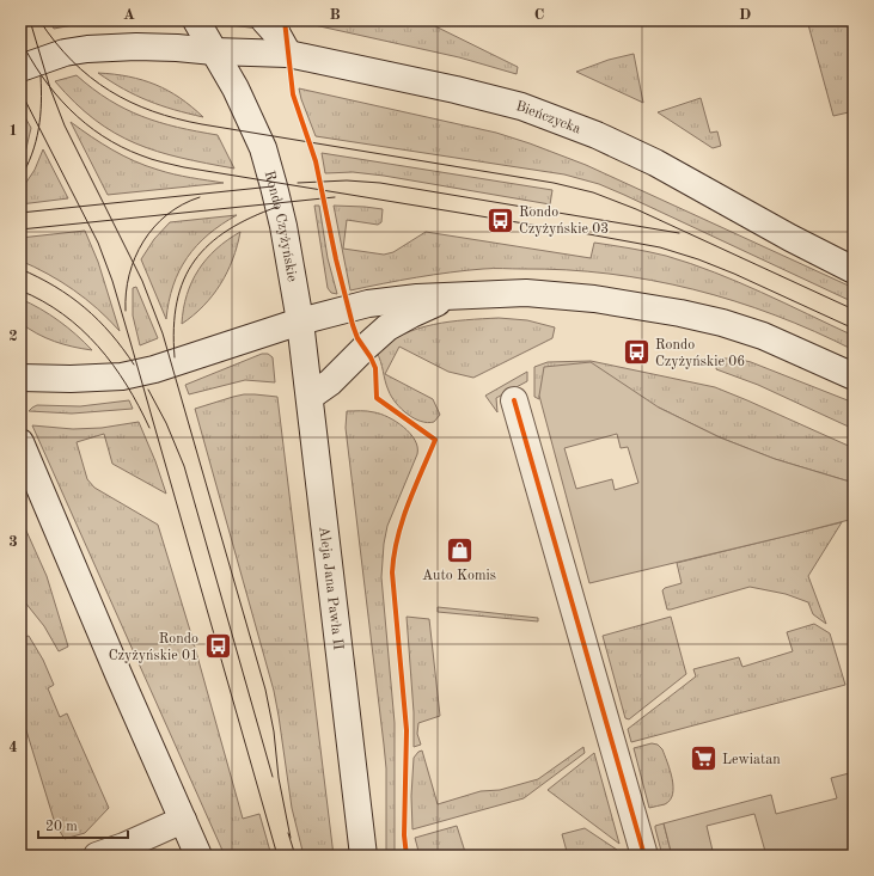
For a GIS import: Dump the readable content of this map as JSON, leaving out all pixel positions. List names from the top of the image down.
{
  "streets": {
    "main road": ["Bieńczycka", "Rondo Czyżyńskie", "Aleja Jana Pawła II"]
  },
  "crossings": [
    ["Bieńczycka", "Rondo Czyżyńskie"],
    ["Rondo Czyżyńskie", "Aleja Jana Pawła II"]
  ],
  "places": {
    "bus stop": ["Rondo Czyżyńskie 03", "Rondo Czyżyńskie 06", "Rondo Czyżyńskie 01"],
    "shop": ["Auto Komis"],
    "supermarket": ["Lewiatan"]
  },
  "scale_bar": "20 m",
  "grid": {
    "columns": [
      "A",
      "B",
      "C",
      "D"
    ],
    "rows": [
      "1",
      "2",
      "3",
      "4"
    ]
  }
}
